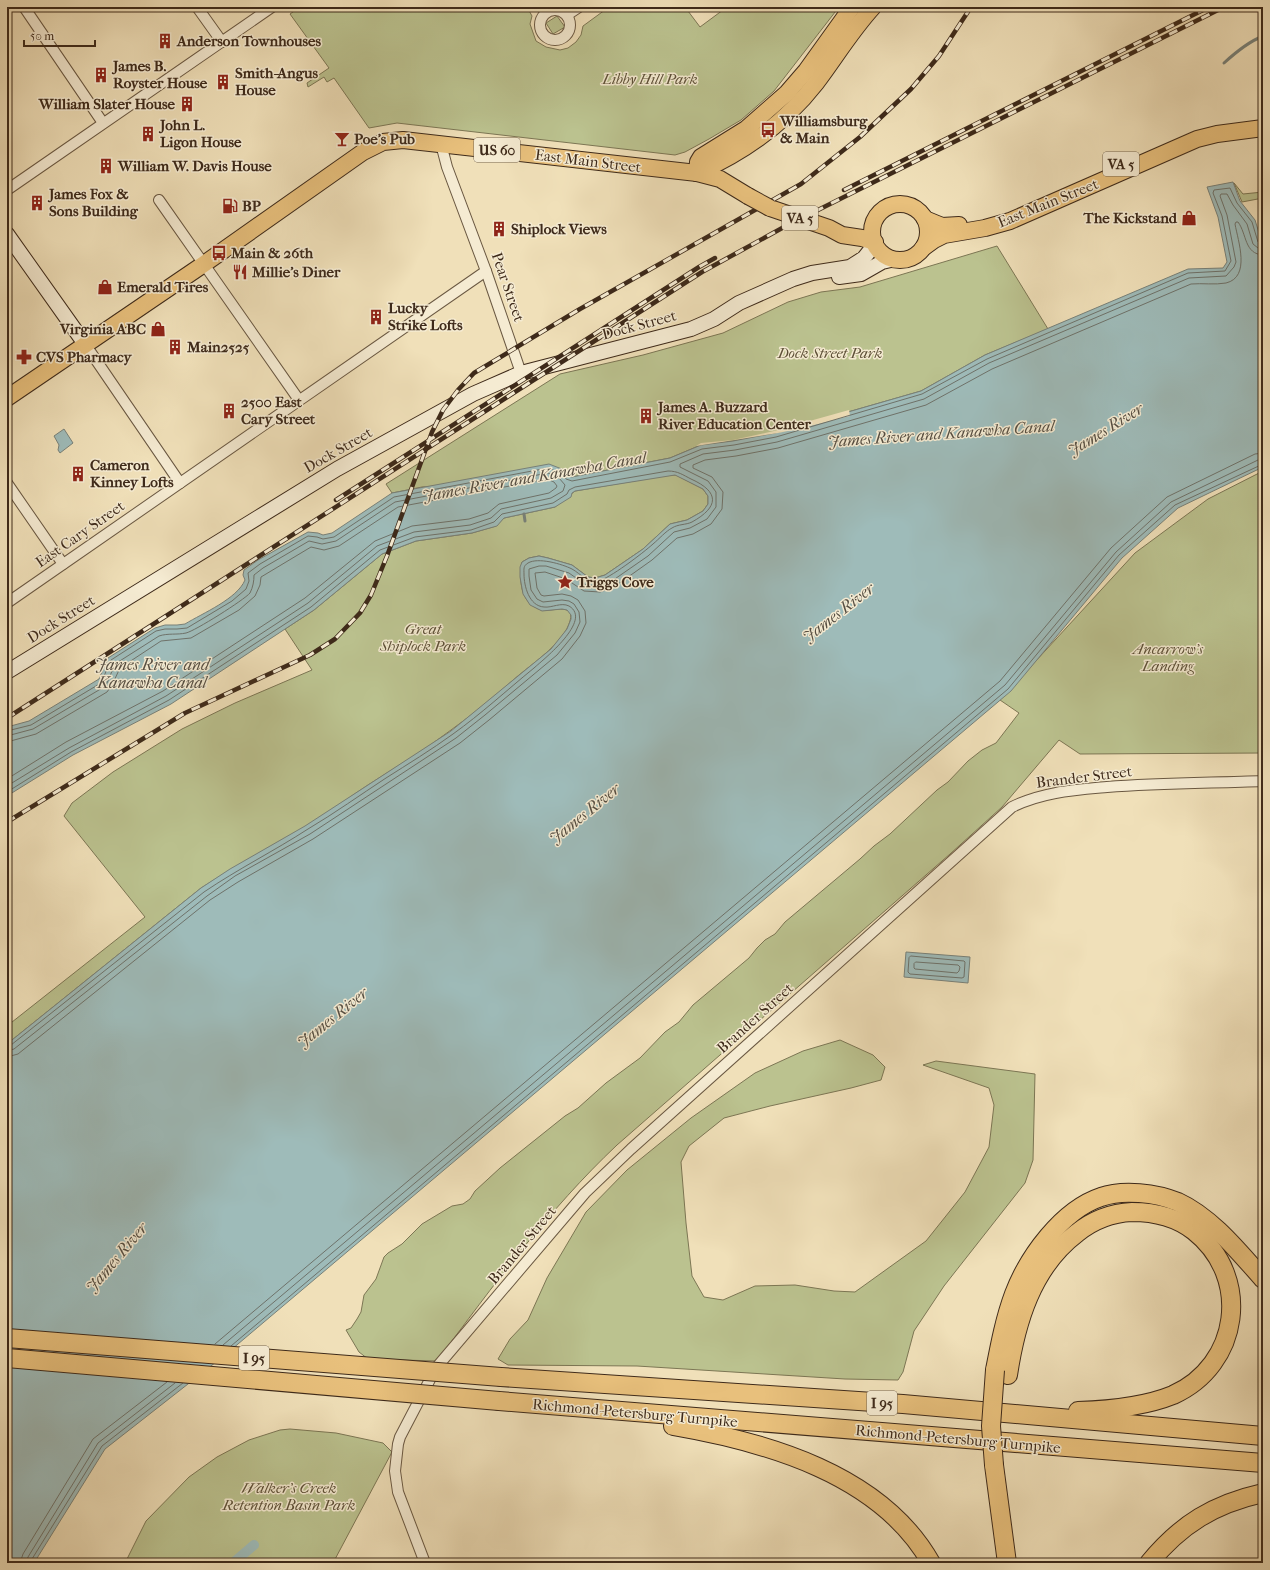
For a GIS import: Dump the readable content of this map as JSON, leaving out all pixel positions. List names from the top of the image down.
{
  "streets": {
    "highway": ["I 95", "Richmond-Petersburg Turnpike"],
    "main road": [
      "US 60",
      "East Main Street",
      "VA 5",
      "Dock Street"
    ],
    "street": ["Pear Street", "East Cary Street", "Brander Street"]
  },
  "crossings": [
    ["East Main Street", "VA 5"],
    ["East Main Street", "Pear Street"],
    ["East Main Street", "Dock Street"],
    ["VA 5", "Dock Street"],
    ["Pear Street", "Dock Street"],
    ["Pear Street", "East Cary Street"]
  ],
  "water": ["James River", "James River and Kanawha Canal"],
  "parks": [
    "Libby Hill Park",
    "Dock Street Park",
    "Great Shiplock Park",
    "Ancarrow's Landing",
    "Walker's Creek Retention Basin Park"
  ],
  "places": {
    "building": [
      "Anderson Townhouses",
      "James B. Royster House",
      "Smith-Angus House",
      "William Slater House",
      "John L. Ligon House",
      "William W. Davis House",
      "James Fox & Sons Building",
      "Shiplock Views",
      "Lucky Strike Lofts",
      "Main2525",
      "2500 East Cary Street",
      "James A. Buzzard River Education Center",
      "Cameron Kinney Lofts"
    ],
    "bus stop": ["Williamsburg & Main", "Main & 26th"],
    "bar": ["Poe's Pub"],
    "fuel station": ["BP"],
    "shop": ["The Kickstand", "Emerald Tires", "Virginia ABC"],
    "restaurant": ["Millie's Diner"],
    "pharmacy": ["CVS Pharmacy"],
    "place": ["Triggs Cove"]
  },
  "scale_bar": "50 m"
}
